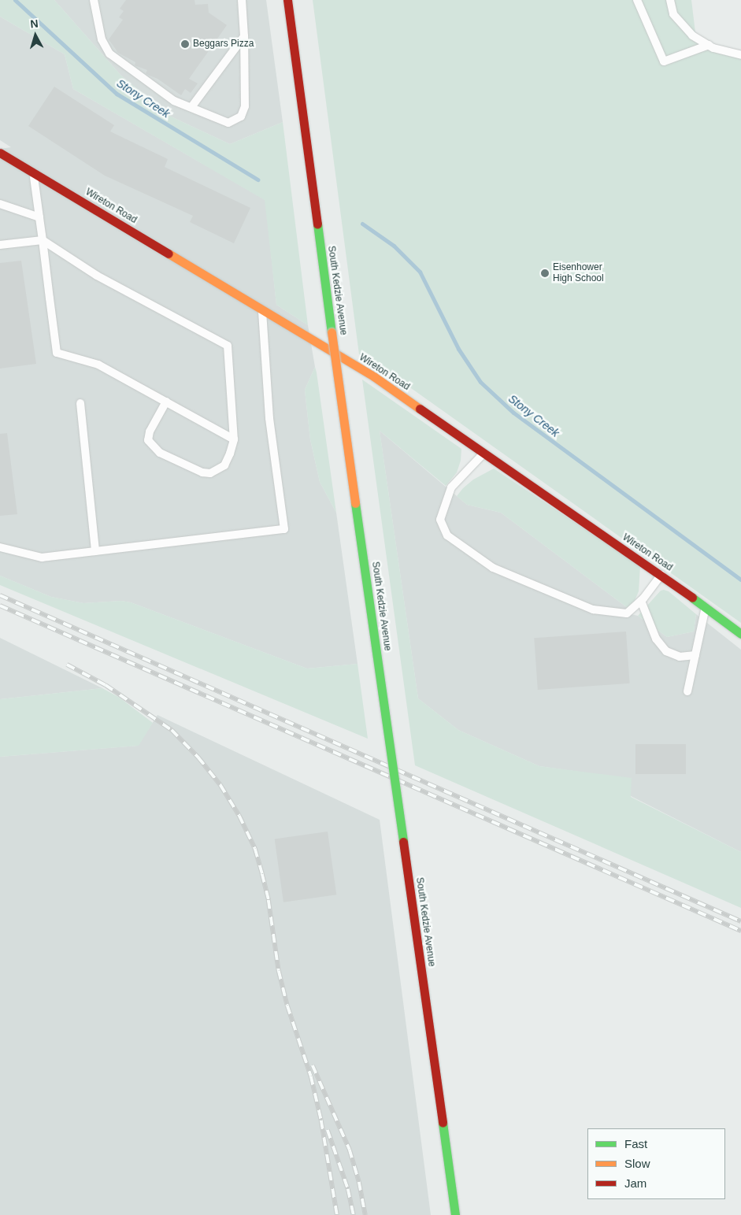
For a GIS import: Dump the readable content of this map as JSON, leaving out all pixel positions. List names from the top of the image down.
{
  "streets": {
    "main road": ["Wireton Road", "South Kedzie Avenue"]
  },
  "water": ["Stony Creek"],
  "places": ["Beggars Pizza", "Eisenhower High School"],
  "legend": ["Fast", "Slow", "Jam"],
  "north": "top"
}
